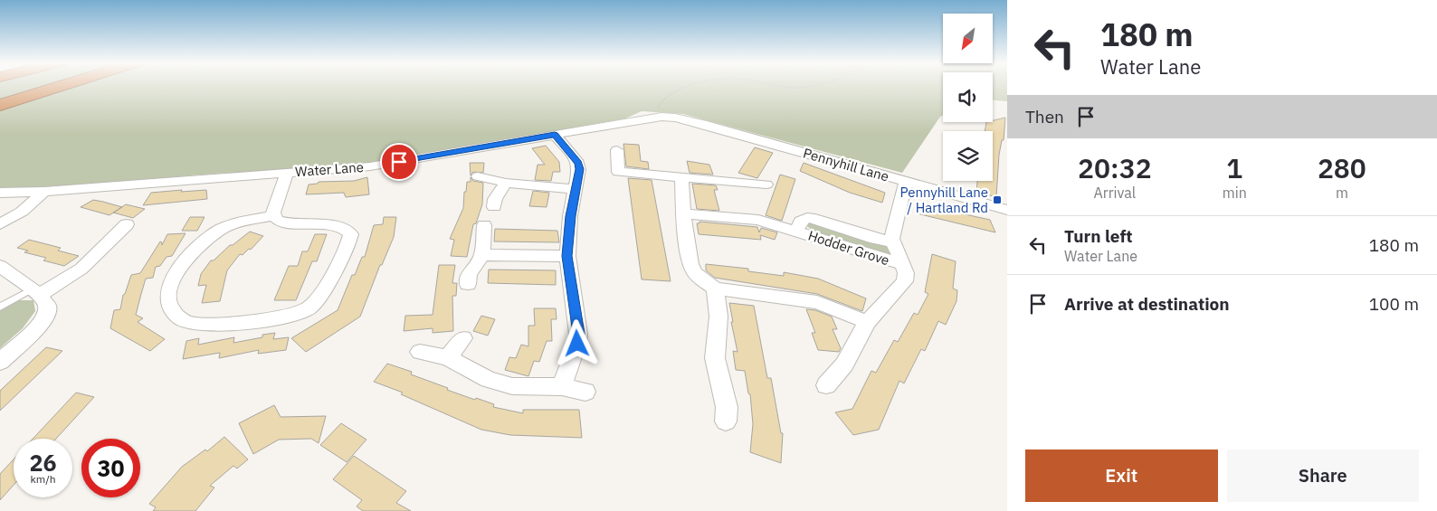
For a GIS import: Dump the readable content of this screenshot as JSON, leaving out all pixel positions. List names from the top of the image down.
{
  "streets": {
    "street": ["Pennyhill Lane", "Water Lane", "Hodder Grove"]
  },
  "crossings": [
    ["Pennyhill Lane", "Water Lane"]
  ],
  "places": {
    "transit": ["Pennyhill Lane / Hartland Rd"]
  },
  "north": "bottom left",
  "page": {
    "turn": ["180 m", "Water Lane"],
    "then": "Then",
    "eta": [
      "20:32",
      "Arrival",
      "1",
      "min",
      "280",
      "m"
    ],
    "list": [
      {
        "name": "Turn left",
        "note": "Water Lane",
        "value": "180 m"
      },
      {
        "name": "Arrive at destination",
        "value": "100 m"
      }
    ],
    "speed": "26 km/h",
    "limit": "30",
    "buttons": ["Exit", "Share"]
  }
}
